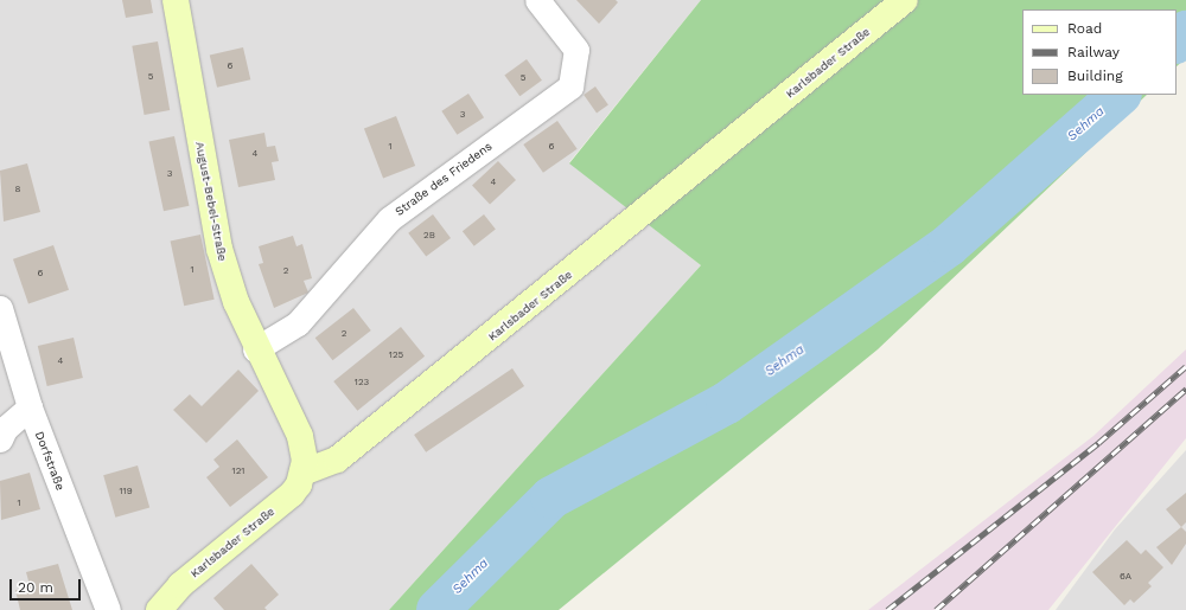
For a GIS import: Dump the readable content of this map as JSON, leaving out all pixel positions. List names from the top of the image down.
{
  "streets": {
    "main road": ["Karlsbader Straße", "August-Bebel-Straße"],
    "street": ["Straße des Friedens", "Dorfstraße"]
  },
  "crossings": [
    ["Karlsbader Straße", "August-Bebel-Straße"],
    ["Straße des Friedens", "August-Bebel-Straße"]
  ],
  "water": ["Sehma"],
  "house_numbers": [
    "6",
    "5",
    "5",
    "3",
    "1",
    "6",
    "4",
    "3",
    "4",
    "8",
    "2B",
    "1",
    "2",
    "6",
    "2",
    "125",
    "4",
    "123",
    "121",
    "119",
    "1",
    "6A"
  ],
  "legend": ["Road", "Railway", "Building"],
  "scale_bar": "20 m"
}
